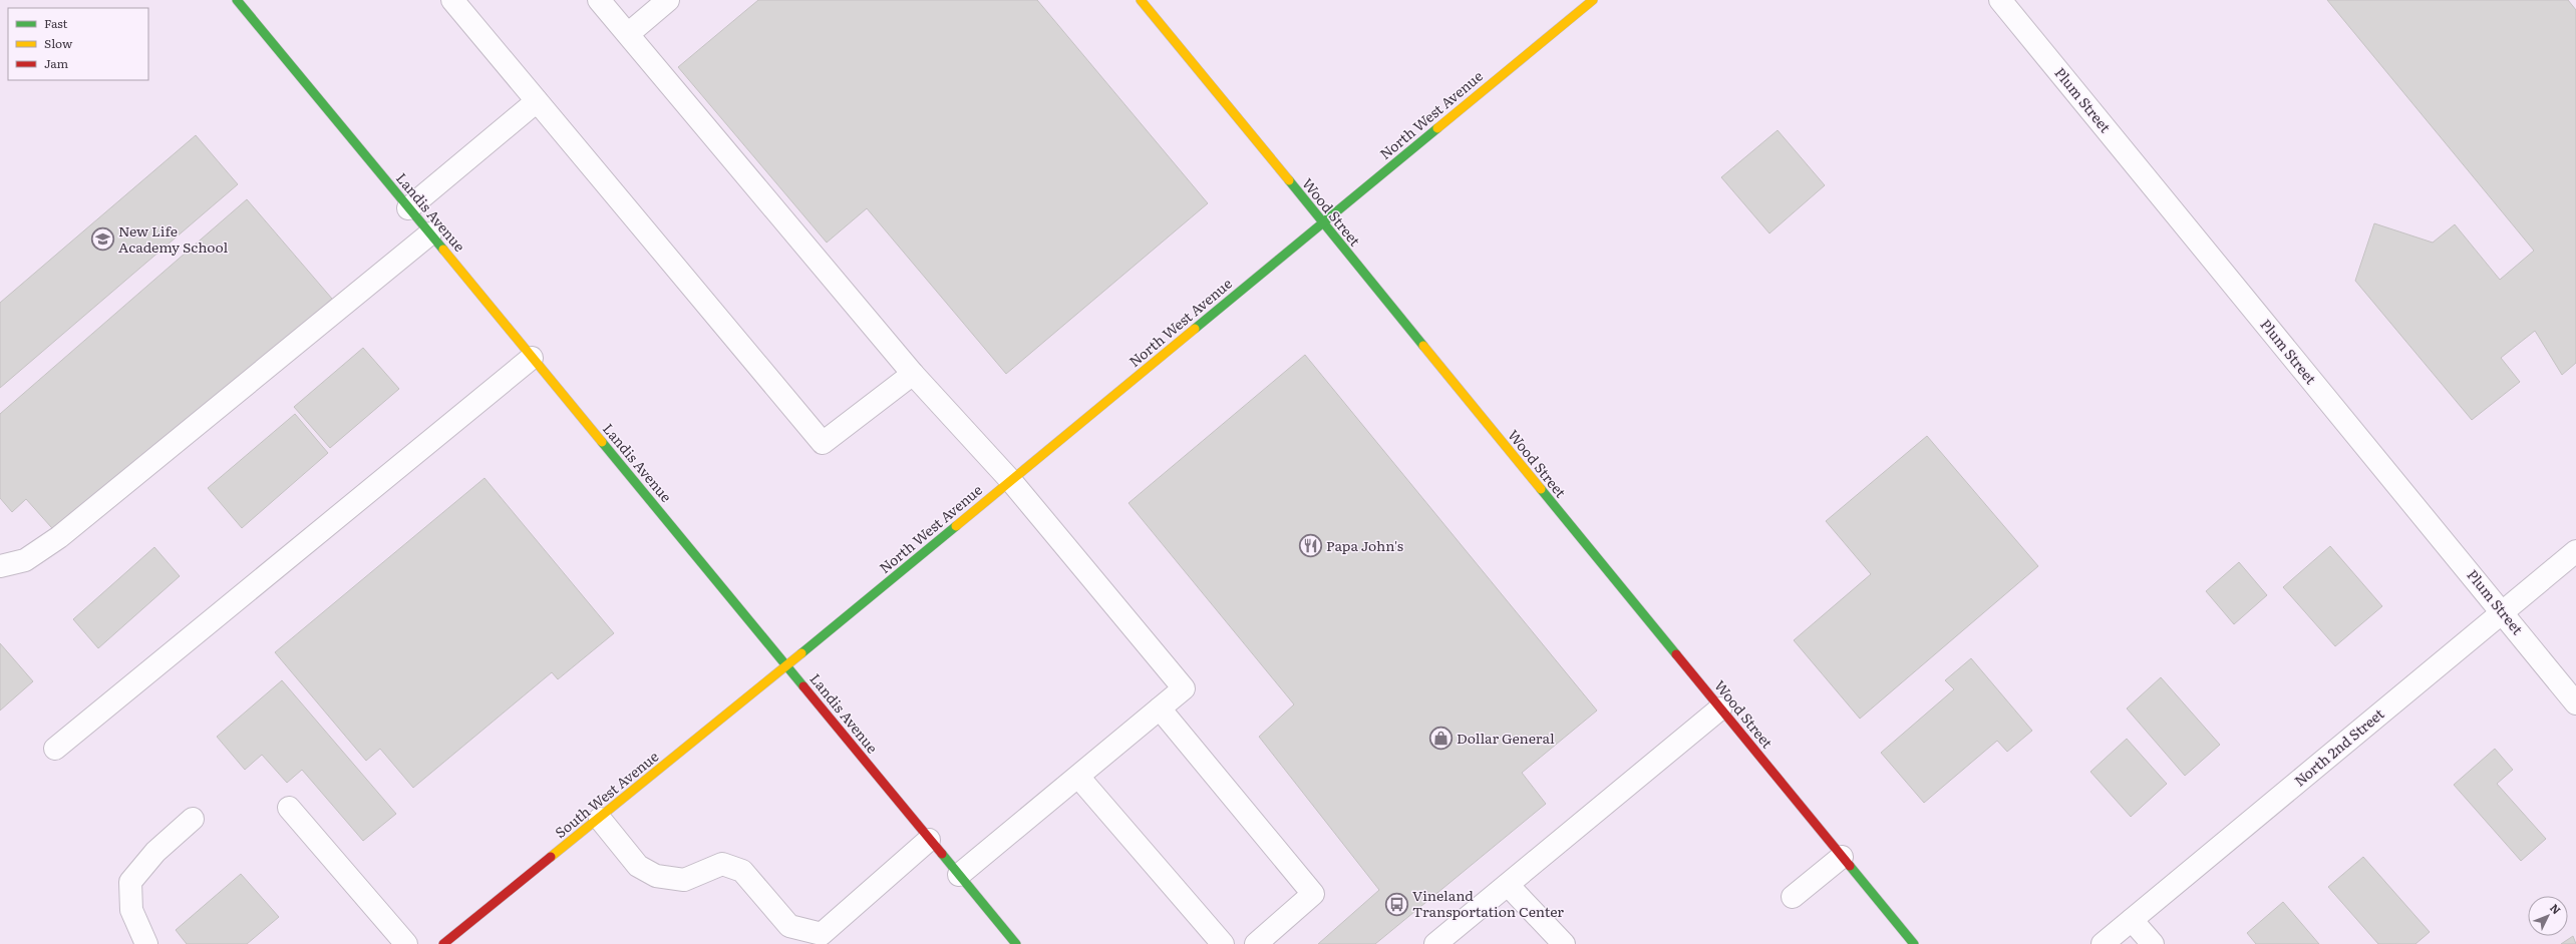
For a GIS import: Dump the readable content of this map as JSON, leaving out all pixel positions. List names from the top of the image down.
{
  "streets": {
    "street": [
      "Plum Street",
      "North West Avenue",
      "Landis Avenue",
      "Wood Street",
      "North 2nd Street",
      "South West Avenue"
    ]
  },
  "crossings": [
    ["Plum Street", "North 2nd Street"],
    ["North West Avenue", "Landis Avenue"],
    ["North West Avenue", "Wood Street"],
    ["North West Avenue", "South West Avenue"],
    ["Landis Avenue", "South West Avenue"]
  ],
  "places": {
    "school or university": ["New Life Academy School"],
    "restaurant": ["Papa John's"],
    "shop": ["Dollar General"],
    "bus stop": ["Vineland Transportation Center"]
  },
  "legend": ["Fast", "Slow", "Jam"],
  "north": "top right"
}
